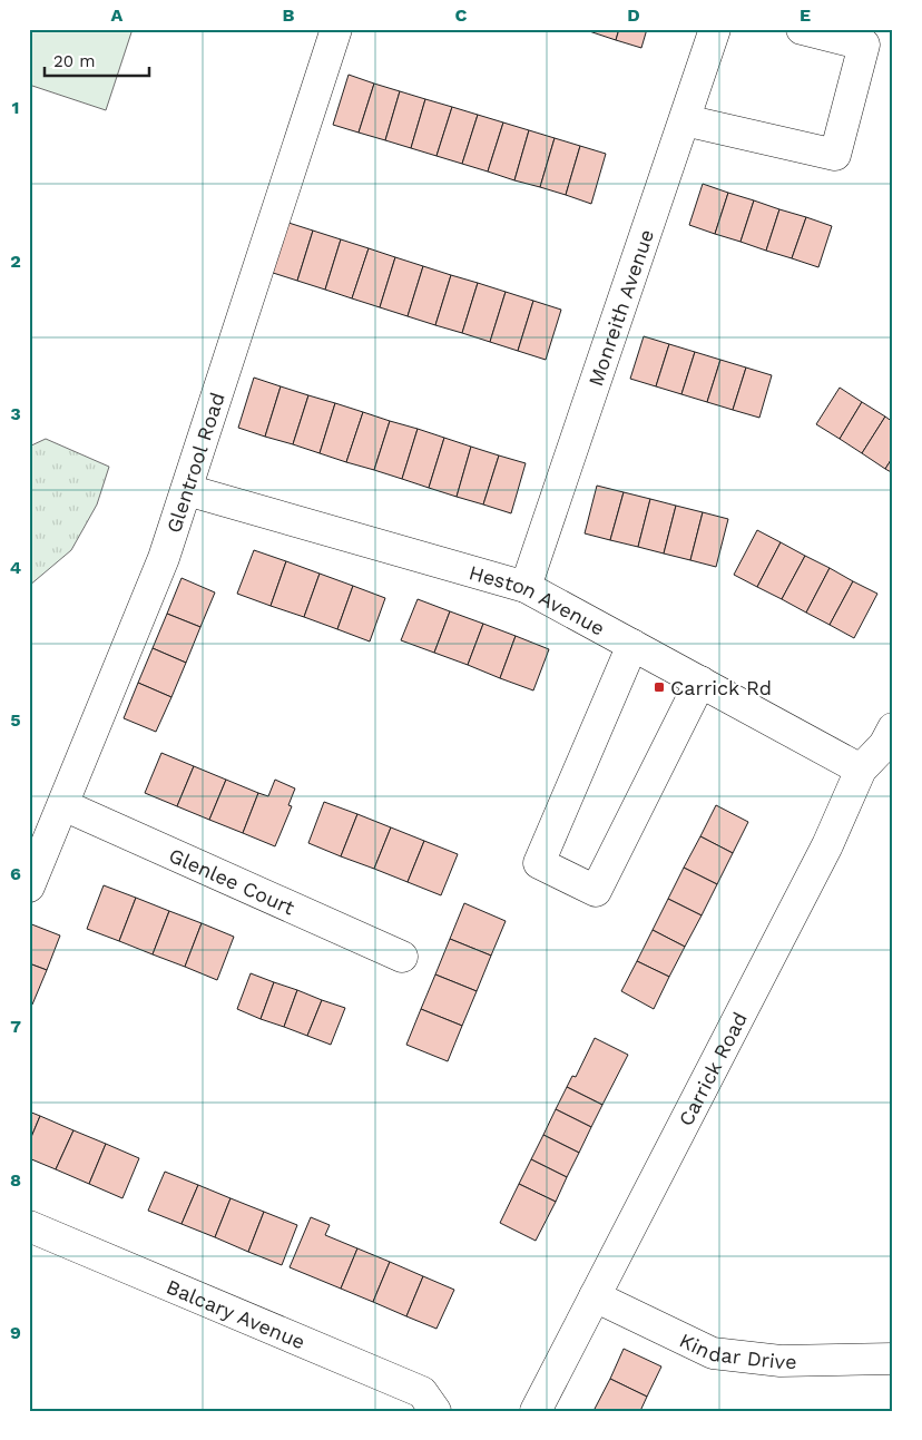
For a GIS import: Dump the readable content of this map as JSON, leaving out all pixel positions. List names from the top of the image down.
{
  "streets": {
    "street": [
      "Monreith Avenue",
      "Glentrool Road",
      "Heston Avenue",
      "Glenlee Court",
      "Carrick Road",
      "Balcary Avenue",
      "Kindar Drive"
    ]
  },
  "crossings": [
    ["Monreith Avenue", "Heston Avenue"],
    ["Glentrool Road", "Heston Avenue"],
    ["Glentrool Road", "Glenlee Court"],
    ["Heston Avenue", "Carrick Road"],
    ["Carrick Road", "Kindar Drive"]
  ],
  "places": {
    "transit": ["Carrick Rd"]
  },
  "scale_bar": "20 m",
  "grid": {
    "columns": [
      "A",
      "B",
      "C",
      "D",
      "E"
    ],
    "rows": [
      "1",
      "2",
      "3",
      "4",
      "5",
      "6",
      "7",
      "8",
      "9"
    ]
  }
}
